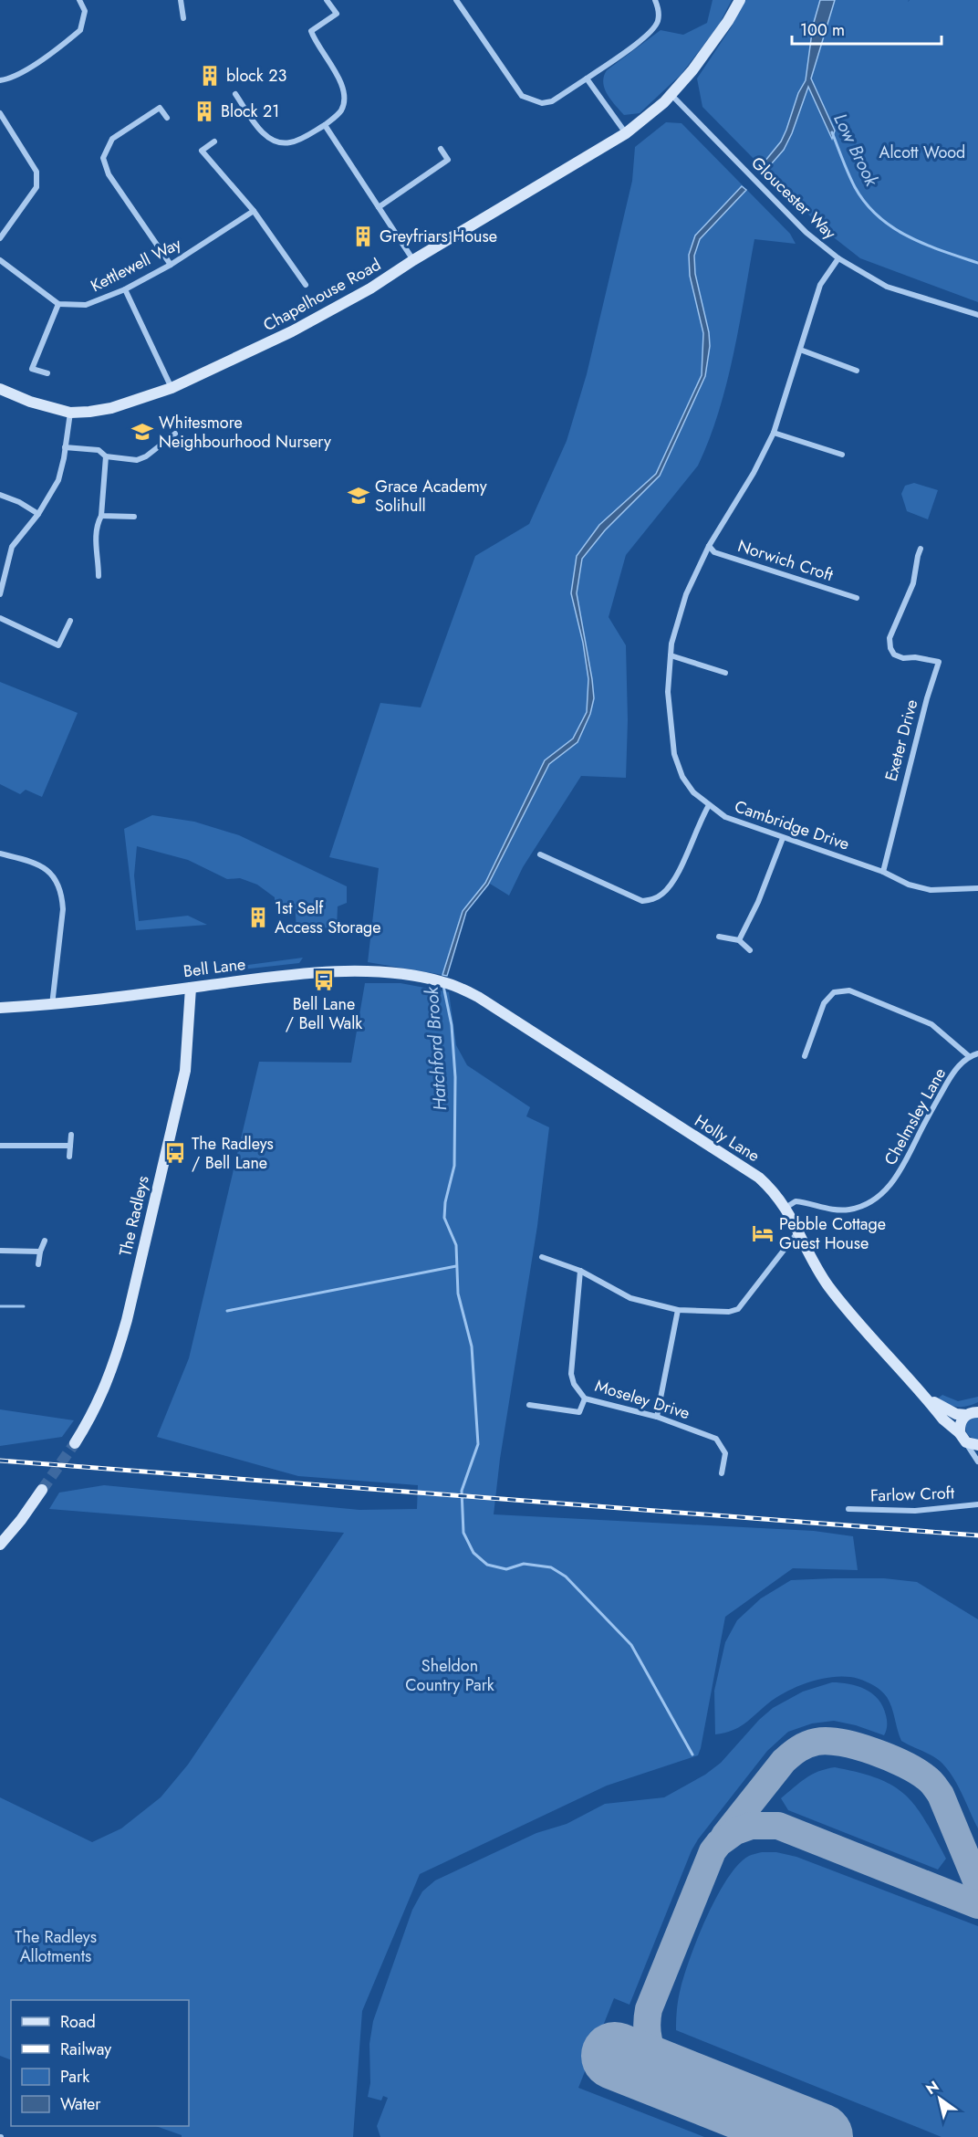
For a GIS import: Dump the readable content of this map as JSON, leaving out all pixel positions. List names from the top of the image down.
{
  "streets": {
    "street": [
      "Gloucester Way",
      "Kettlewell Way",
      "Chapelhouse Road",
      "Norwich Croft",
      "Exeter Drive",
      "Cambridge Drive",
      "Bell Lane",
      "Chelmsley Lane",
      "Holly Lane",
      "The Radleys",
      "Moseley Drive",
      "Farlow Croft"
    ]
  },
  "crossings": [
    ["Gloucester Way", "Chapelhouse Road"],
    ["Gloucester Way", "Cambridge Drive"],
    ["Norwich Croft", "Cambridge Drive"],
    ["Exeter Drive", "Cambridge Drive"],
    ["Bell Lane", "Holly Lane"],
    ["Bell Lane", "The Radleys"],
    ["Chelmsley Lane", "Holly Lane"]
  ],
  "water": ["Low Brook", "Hatchford Brook"],
  "parks": ["Alcott Wood", "Sheldon Country Park", "The Radleys Allotments"],
  "places": {
    "building": [
      "block 23",
      "Block 21",
      "Greyfriars House",
      "1st Self Access Storage"
    ],
    "school or university": ["Whitesmore Neighbourhood Nursery", "Grace Academy Solihull"],
    "bus stop": ["Bell Lane / Bell Walk", "The Radleys / Bell Lane"],
    "hotel": ["Pebble Cottage Guest House"]
  },
  "legend": [
    "Road",
    "Railway",
    "Park",
    "Water"
  ],
  "scale_bar": "100 m",
  "north": "top left"
}
